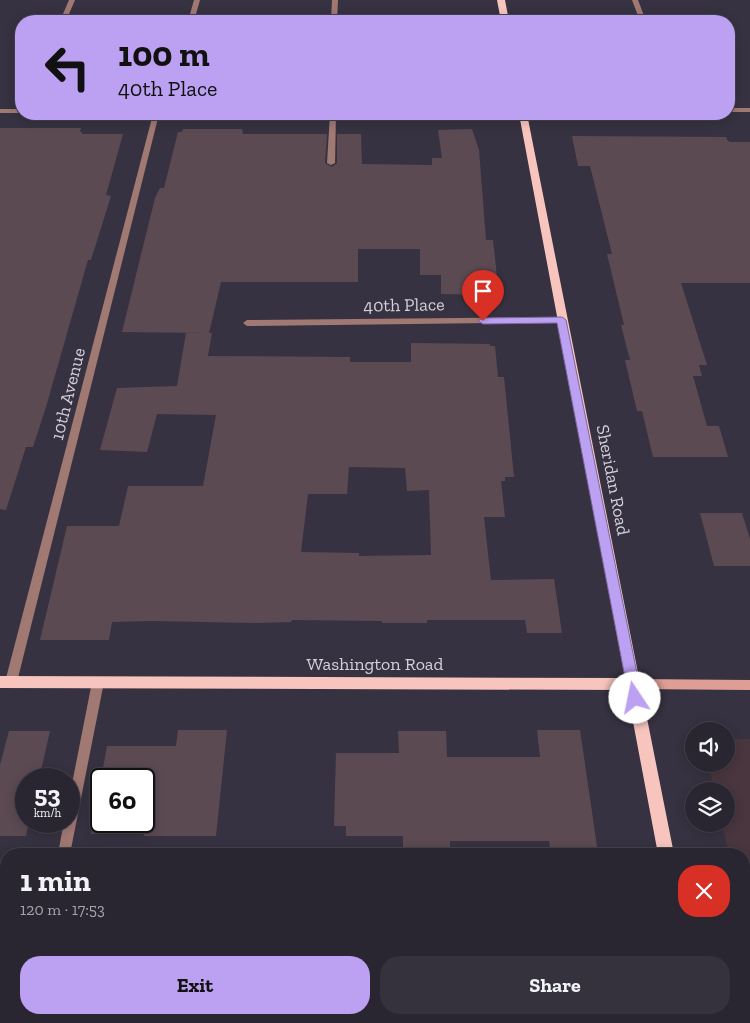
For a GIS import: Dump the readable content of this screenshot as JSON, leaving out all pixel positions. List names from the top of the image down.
{
  "streets": {
    "main road": ["Sheridan Road", "Washington Road"],
    "street": ["40th Place", "10th Avenue"]
  },
  "crossings": [
    ["40th Place", "Sheridan Road"],
    ["10th Avenue", "Washington Road"],
    ["Sheridan Road", "Washington Road"]
  ],
  "page": {
    "turn": ["100 m", "40th Place"],
    "speed": "53 km/h",
    "limit": "60",
    "heading": ["1 min", "120 m · 17:53"],
    "buttons": ["Exit", "Share"]
  }
}
